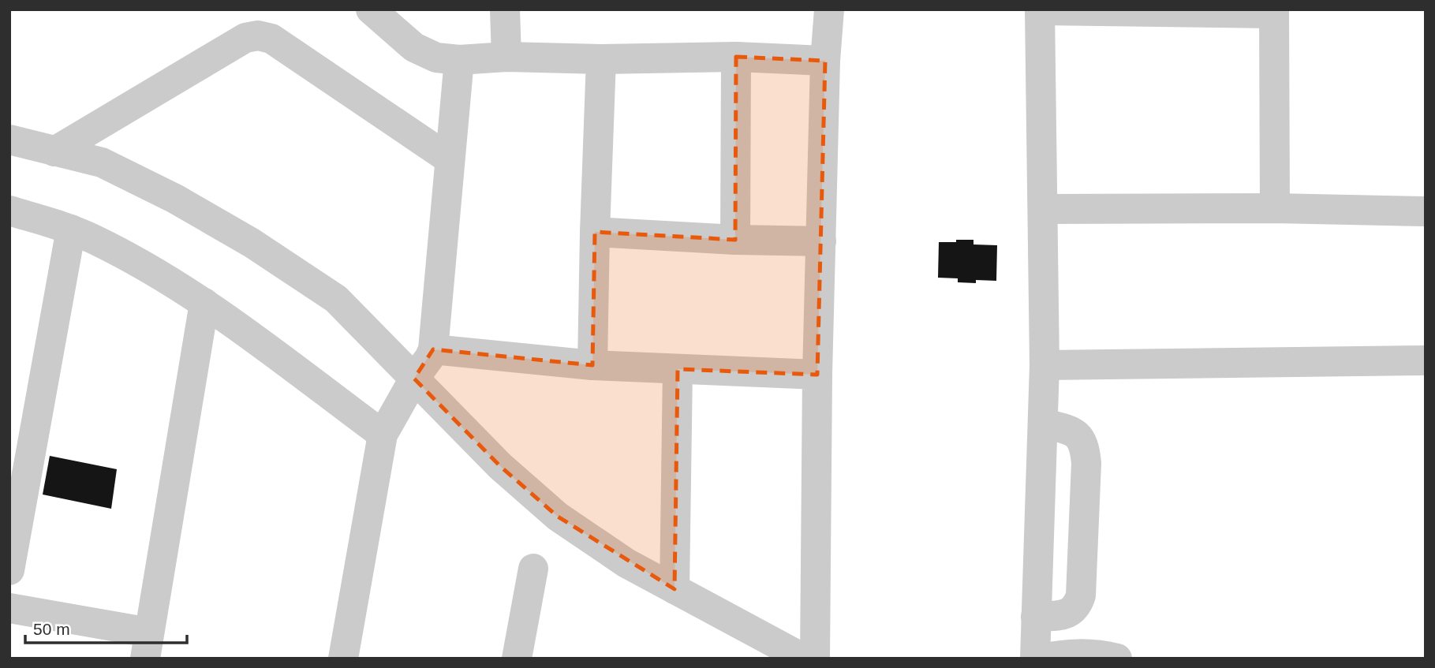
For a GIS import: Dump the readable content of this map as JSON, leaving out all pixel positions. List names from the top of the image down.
{
  "scale_bar": "50 m"
}
